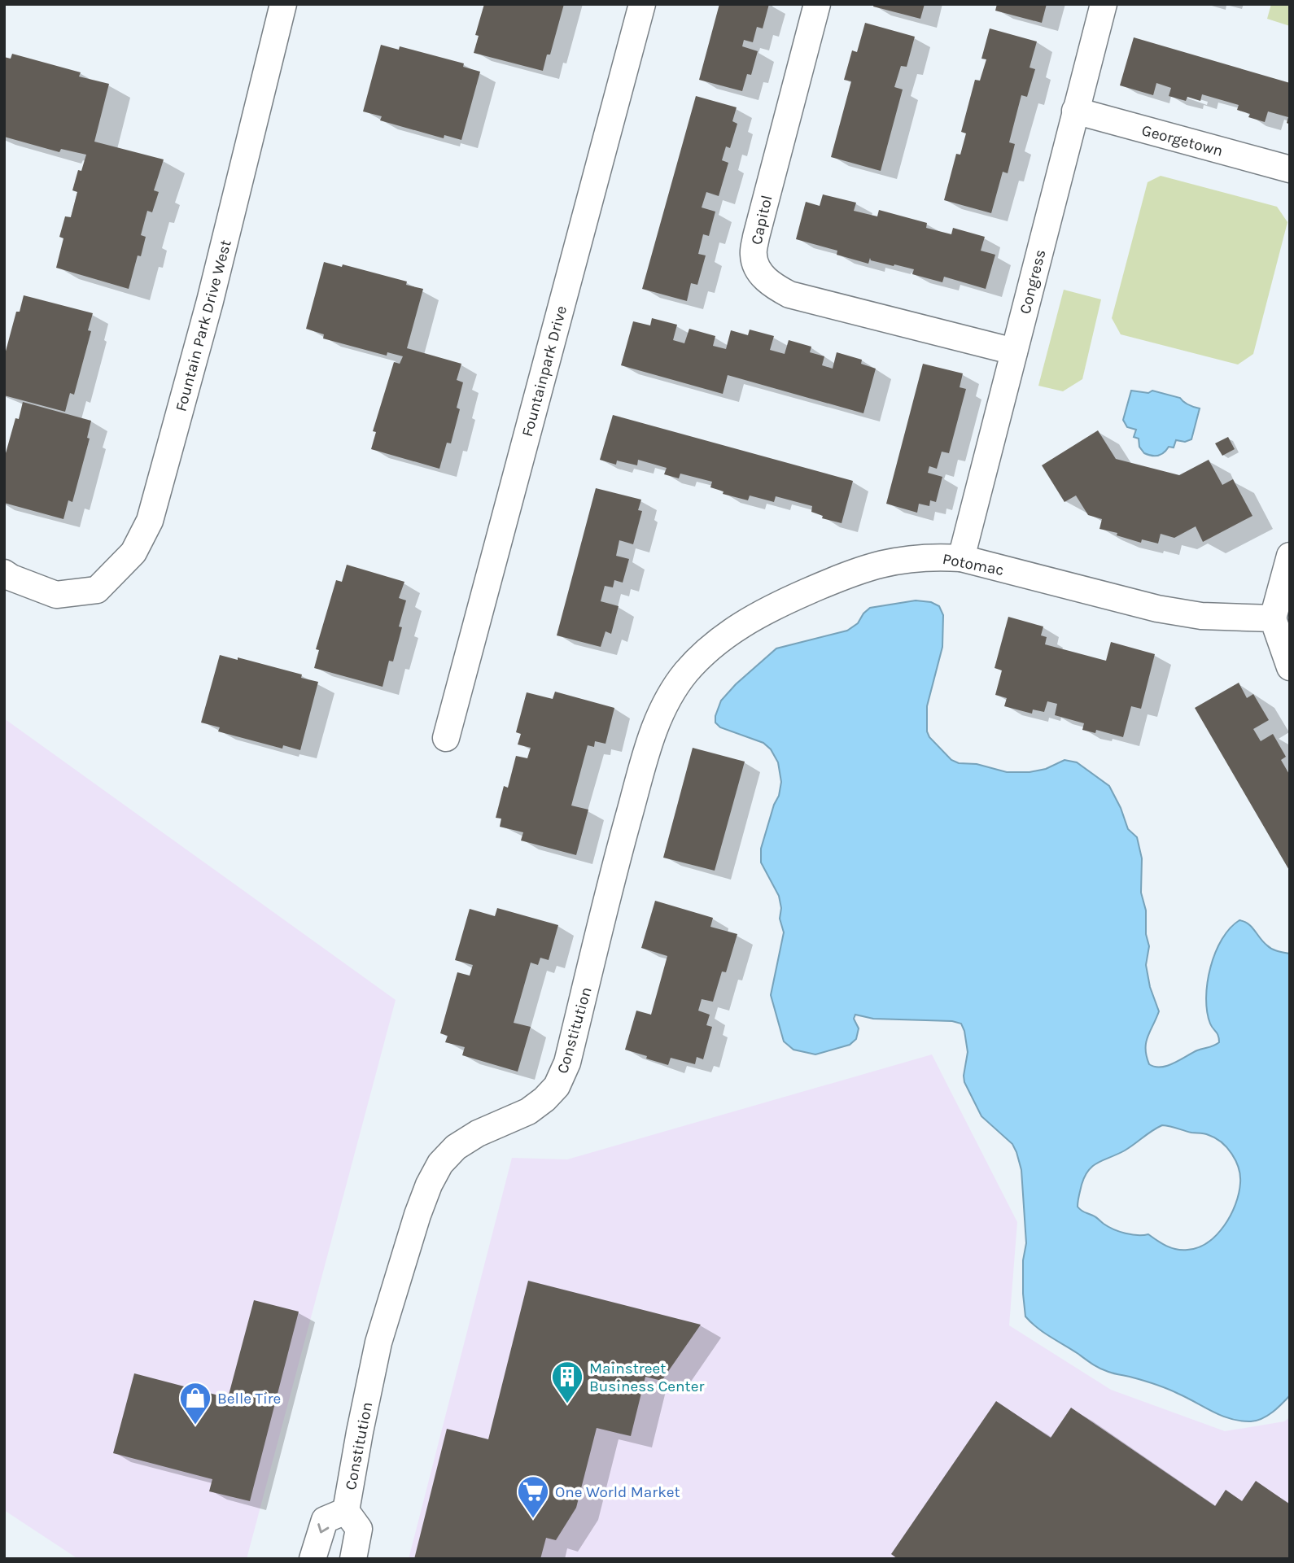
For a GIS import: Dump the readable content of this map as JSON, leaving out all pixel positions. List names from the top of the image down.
{
  "streets": {
    "street": [
      "Georgetown",
      "Capitol",
      "Congress",
      "Fountain Park Drive West",
      "Fountainpark Drive",
      "Potomac",
      "Constitution"
    ]
  },
  "crossings": [
    ["Georgetown", "Congress"],
    ["Capitol", "Congress"],
    ["Congress", "Potomac"],
    ["Potomac", "Constitution"]
  ],
  "places": {
    "building": ["Mainstreet Business Center"],
    "shop": ["Belle Tire"],
    "supermarket": ["One World Market"]
  }
}
